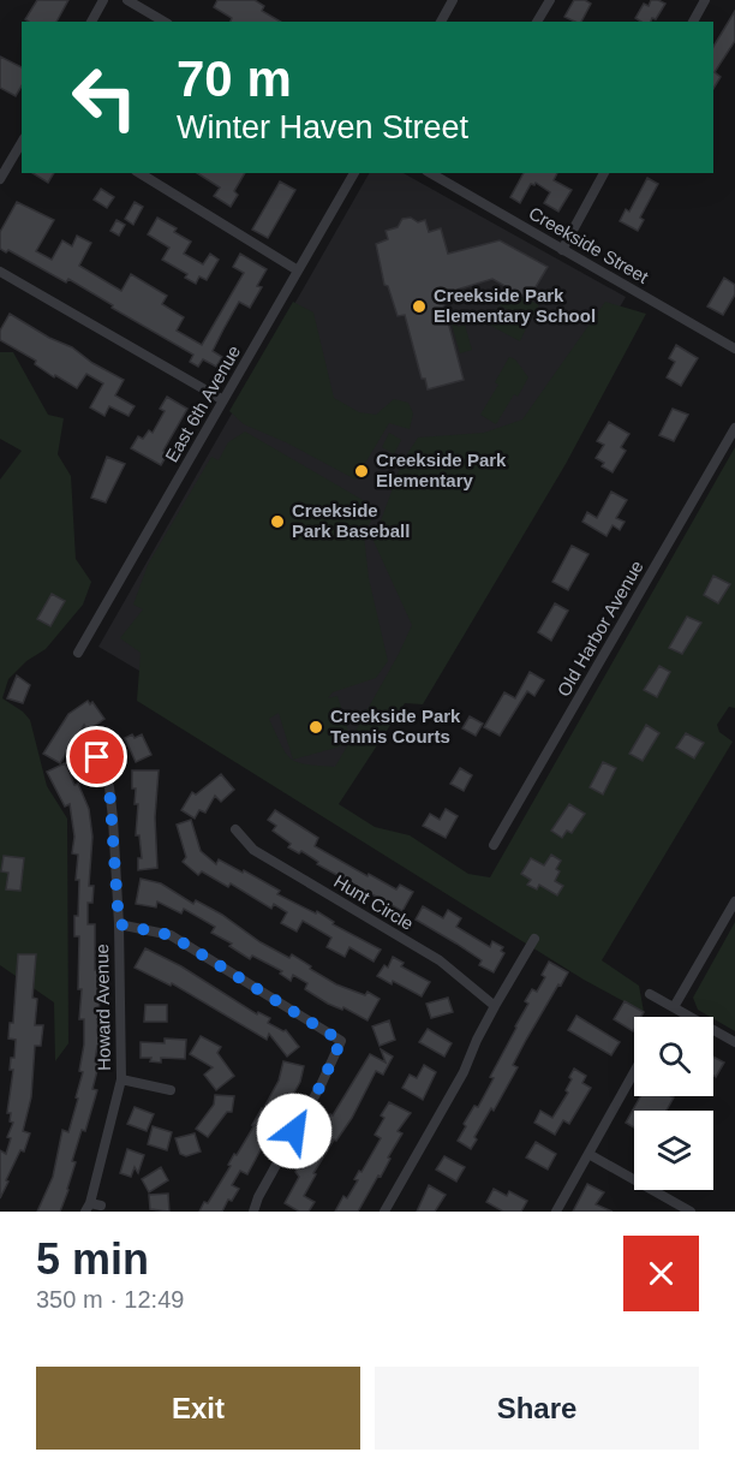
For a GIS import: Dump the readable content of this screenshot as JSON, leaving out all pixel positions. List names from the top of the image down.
{
  "streets": {
    "street": [
      "Creekside Street",
      "East 6th Avenue",
      "Old Harbor Avenue",
      "Hunt Circle",
      "Howard Avenue"
    ]
  },
  "places": [
    "Creekside Park Elementary School",
    "Creekside Park Elementary",
    "Creekside Park Baseball",
    "Creekside Park Tennis Courts"
  ],
  "page": {
    "turn": ["70 m", "Winter Haven Street"],
    "heading": ["5 min", "350 m · 12:49"],
    "buttons": ["Exit", "Share"]
  }
}
